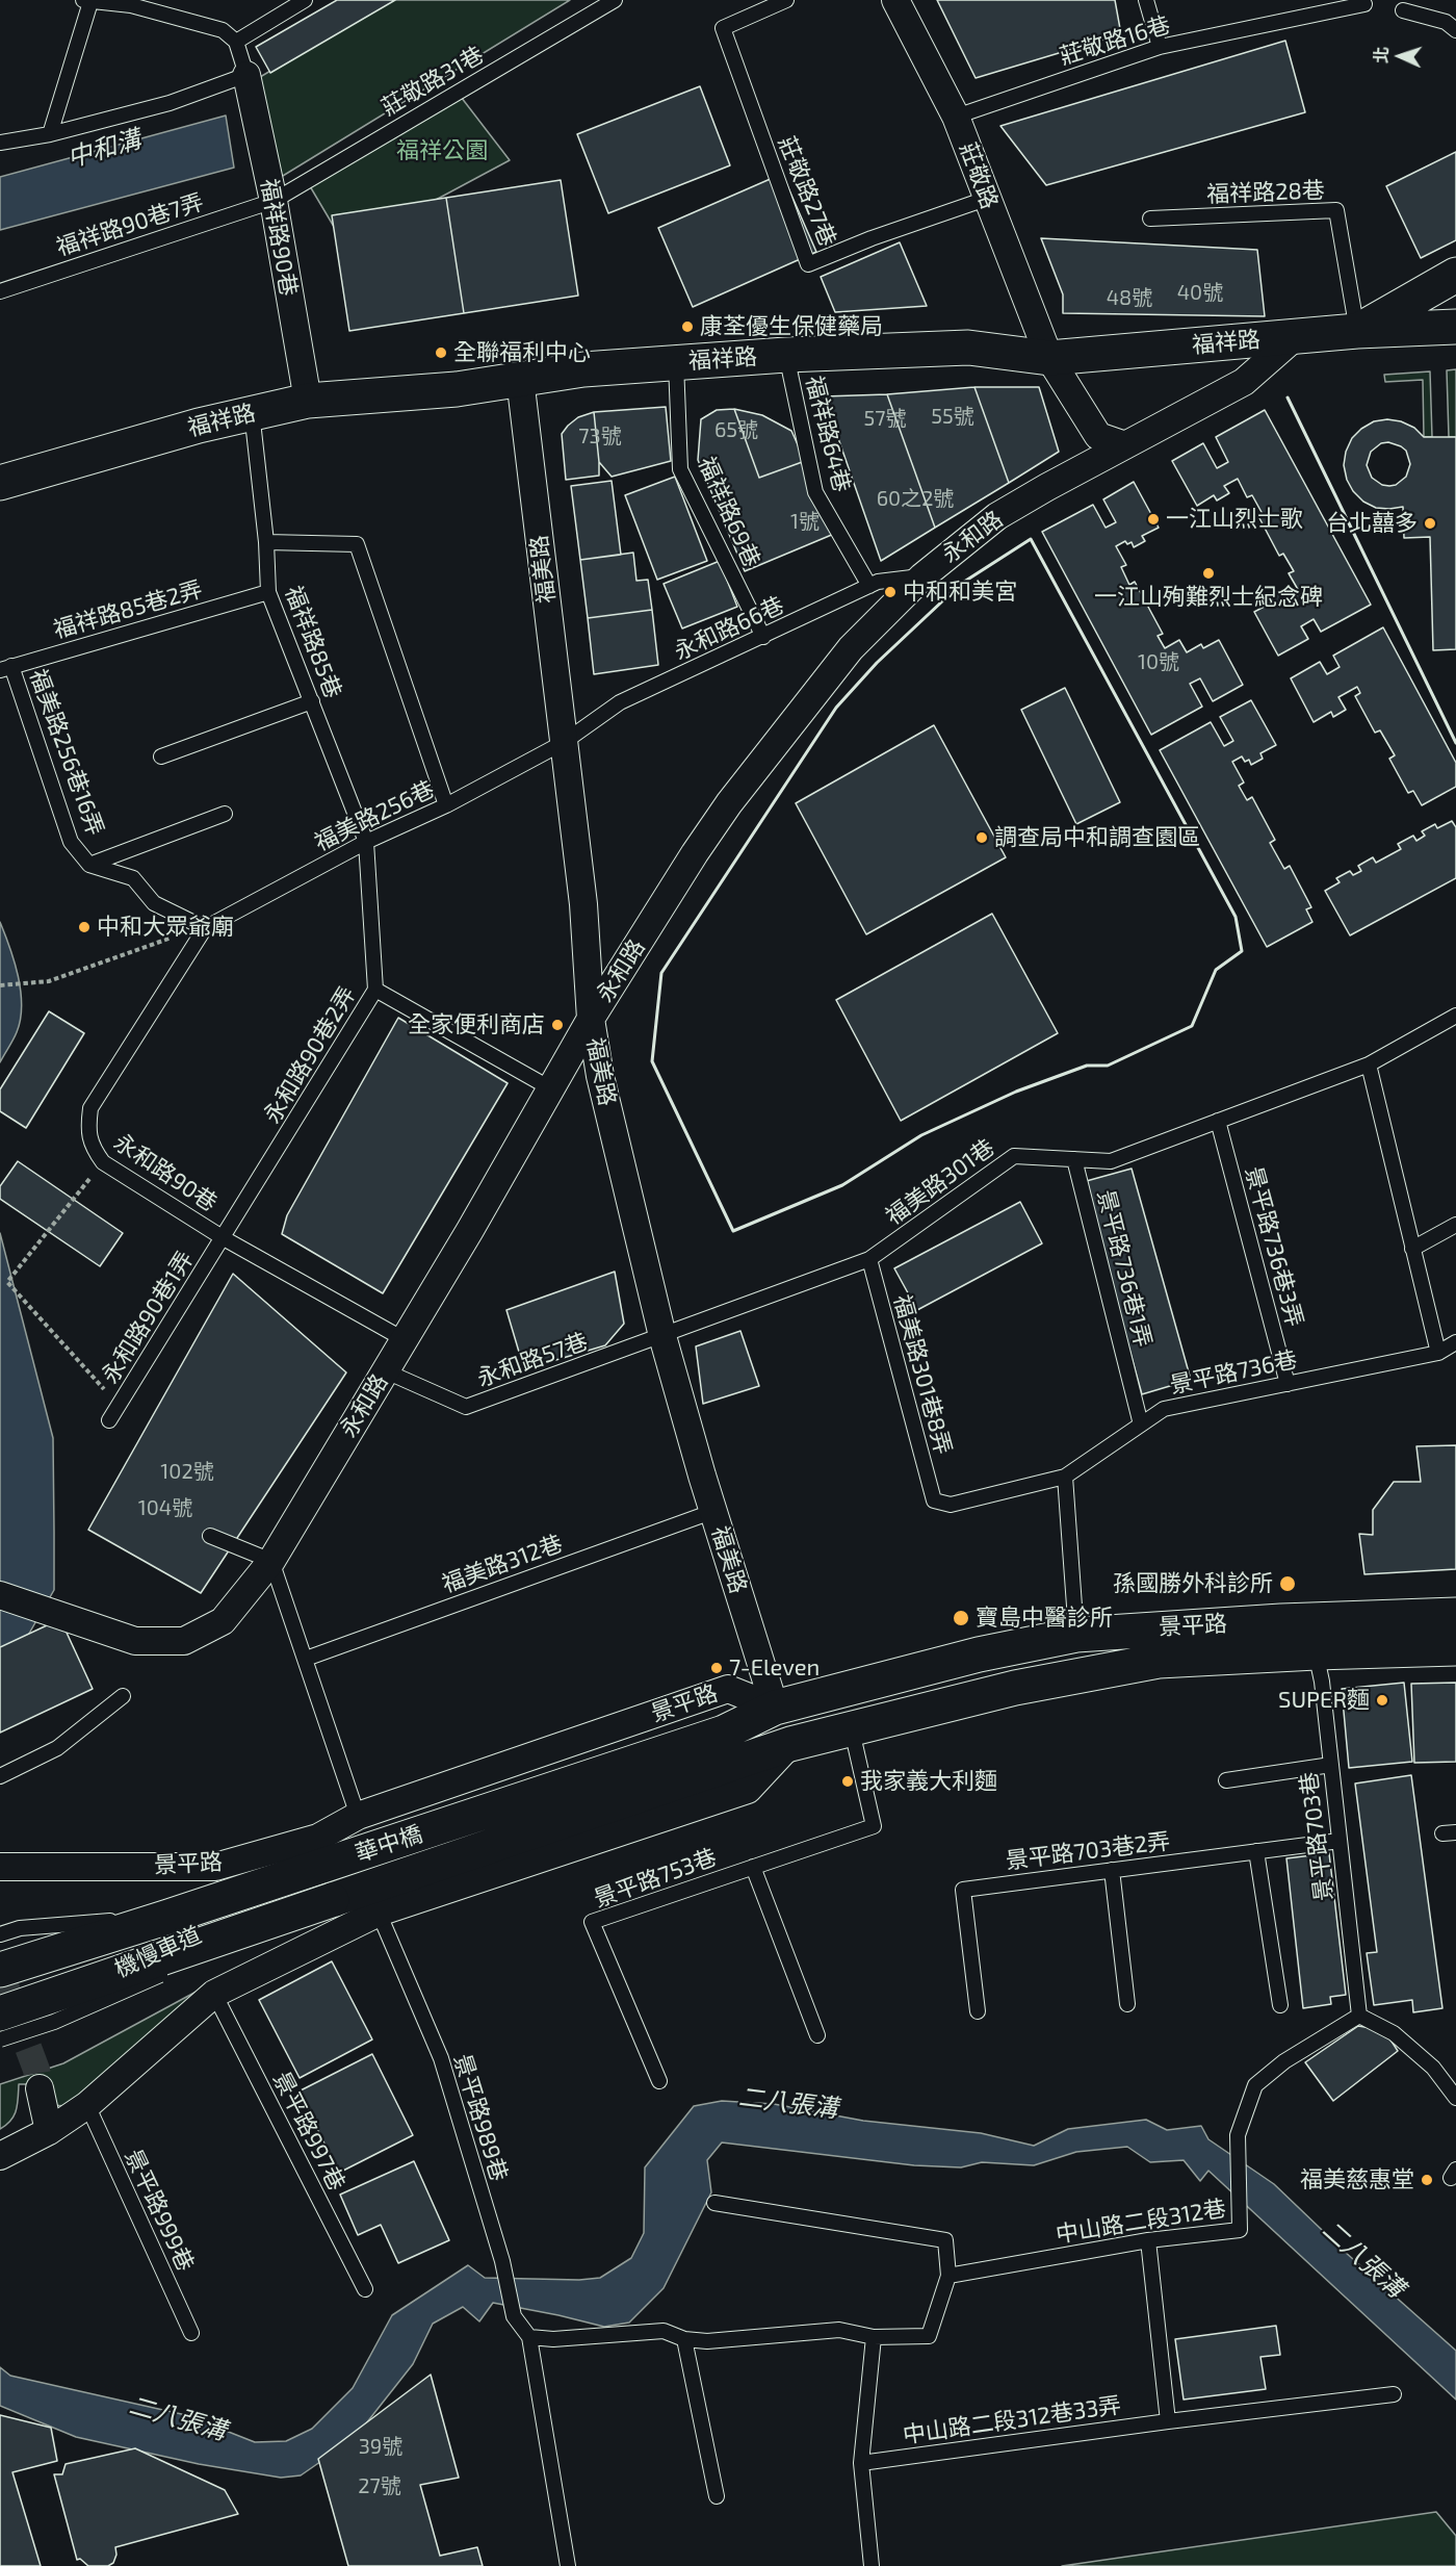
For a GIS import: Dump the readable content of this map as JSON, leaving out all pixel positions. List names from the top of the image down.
{
  "streets": {
    "main road": ["福祥路", "景平路", "華中橋"],
    "street": [
      "莊敬路",
      "福祥路90巷",
      "永和路",
      "福美路"
    ],
    "lane": [
      "莊敬路16巷",
      "莊敬路31巷",
      "莊敬路27巷",
      "福祥路28巷",
      "福祥路90巷7弄",
      "福祥路64巷",
      "福祥路69巷",
      "福祥路85巷2弄",
      "永和路66巷",
      "福祥路85巷",
      "福美路256巷16弄",
      "福美路256巷",
      "永和路90巷2弄",
      "永和路90巷",
      "福美路301巷",
      "景平路736巷3弄",
      "景平路736巷1弄",
      "永和路90巷1弄",
      "永和路57巷",
      "景平路736巷",
      "福美路301巷8弄",
      "福美路312巷",
      "景平路703巷",
      "景平路703巷2弄",
      "景平路753巷",
      "機慢車道",
      "景平路989巷",
      "景平路997巷",
      "景平路999巷",
      "中山路二段312巷",
      "中山路二段312巷33弄"
    ]
  },
  "crossings": [
    ["莊敬路16巷", "莊敬路"],
    ["莊敬路31巷", "福祥路90巷7弄"],
    ["莊敬路31巷", "福祥路90巷"],
    ["莊敬路", "莊敬路27巷"],
    ["莊敬路", "福祥路"],
    ["莊敬路", "永和路"],
    ["福祥路28巷", "福祥路"],
    ["福祥路90巷7弄", "福祥路90巷"],
    ["福祥路90巷", "福祥路"],
    ["福祥路", "福祥路64巷"],
    ["福祥路", "福祥路69巷"],
    ["福祥路", "永和路"],
    ["福祥路", "福美路"],
    ["福祥路", "福祥路85巷"],
    ["福祥路64巷", "永和路66巷"],
    ["福祥路69巷", "永和路66巷"],
    ["永和路", "福美路"],
    ["永和路", "永和路66巷"],
    ["永和路", "永和路90巷"],
    ["永和路", "永和路57巷"],
    ["福美路", "永和路66巷"],
    ["福美路", "福美路256巷"],
    ["福美路", "福美路301巷"],
    ["福美路", "永和路57巷"],
    ["福美路", "福美路312巷"],
    ["福美路", "景平路"],
    ["福美路", "華中橋"],
    ["福祥路85巷2弄", "福祥路85巷"],
    ["福祥路85巷2弄", "福美路256巷16弄"],
    ["永和路66巷", "福美路256巷"],
    ["福祥路85巷", "福美路256巷"],
    ["福祥路85巷", "永和路90巷2弄"],
    ["福美路256巷16弄", "福美路256巷"],
    ["福美路256巷16弄", "永和路90巷"],
    ["福美路256巷", "永和路90巷2弄"],
    ["福美路256巷", "永和路90巷"],
    ["永和路90巷2弄", "永和路90巷"],
    ["永和路90巷2弄", "永和路90巷1弄"],
    ["永和路90巷", "永和路90巷1弄"],
    ["福美路301巷", "景平路736巷3弄"],
    ["福美路301巷", "景平路736巷1弄"],
    ["福美路301巷", "永和路57巷"],
    ["福美路301巷", "福美路301巷8弄"],
    ["景平路736巷3弄", "景平路736巷"],
    ["景平路736巷1弄", "景平路736巷"],
    ["景平路736巷", "福美路301巷8弄"],
    ["景平路", "景平路703巷"],
    ["景平路", "華中橋"],
    ["景平路", "景平路753巷"],
    ["景平路703巷", "景平路703巷2弄"],
    ["景平路703巷", "中山路二段312巷"],
    ["華中橋", "機慢車道"]
  ],
  "water": ["中和溝", "二八張溝"],
  "parks": ["福祥公園"],
  "places": [
    "康荃優生保健藥局",
    "全聯福利中心",
    "一江山烈士歌",
    "台北囍多",
    "一江山殉難烈士紀念碑",
    "中和和美宮",
    "調查局中和調查園區",
    "中和大眾爺廟",
    "全家便利商店",
    "孫國勝外科診所",
    "寶島中醫診所",
    "7-Eleven",
    "SUPER麵",
    "我家義大利麵",
    "福美慈惠堂"
  ],
  "house_numbers": [
    "40號",
    "48號",
    "55號",
    "57號",
    "65號",
    "73號",
    "60之2號",
    "1號",
    "10號",
    "102號",
    "104號",
    "39號",
    "27號"
  ],
  "north": "left"
}
